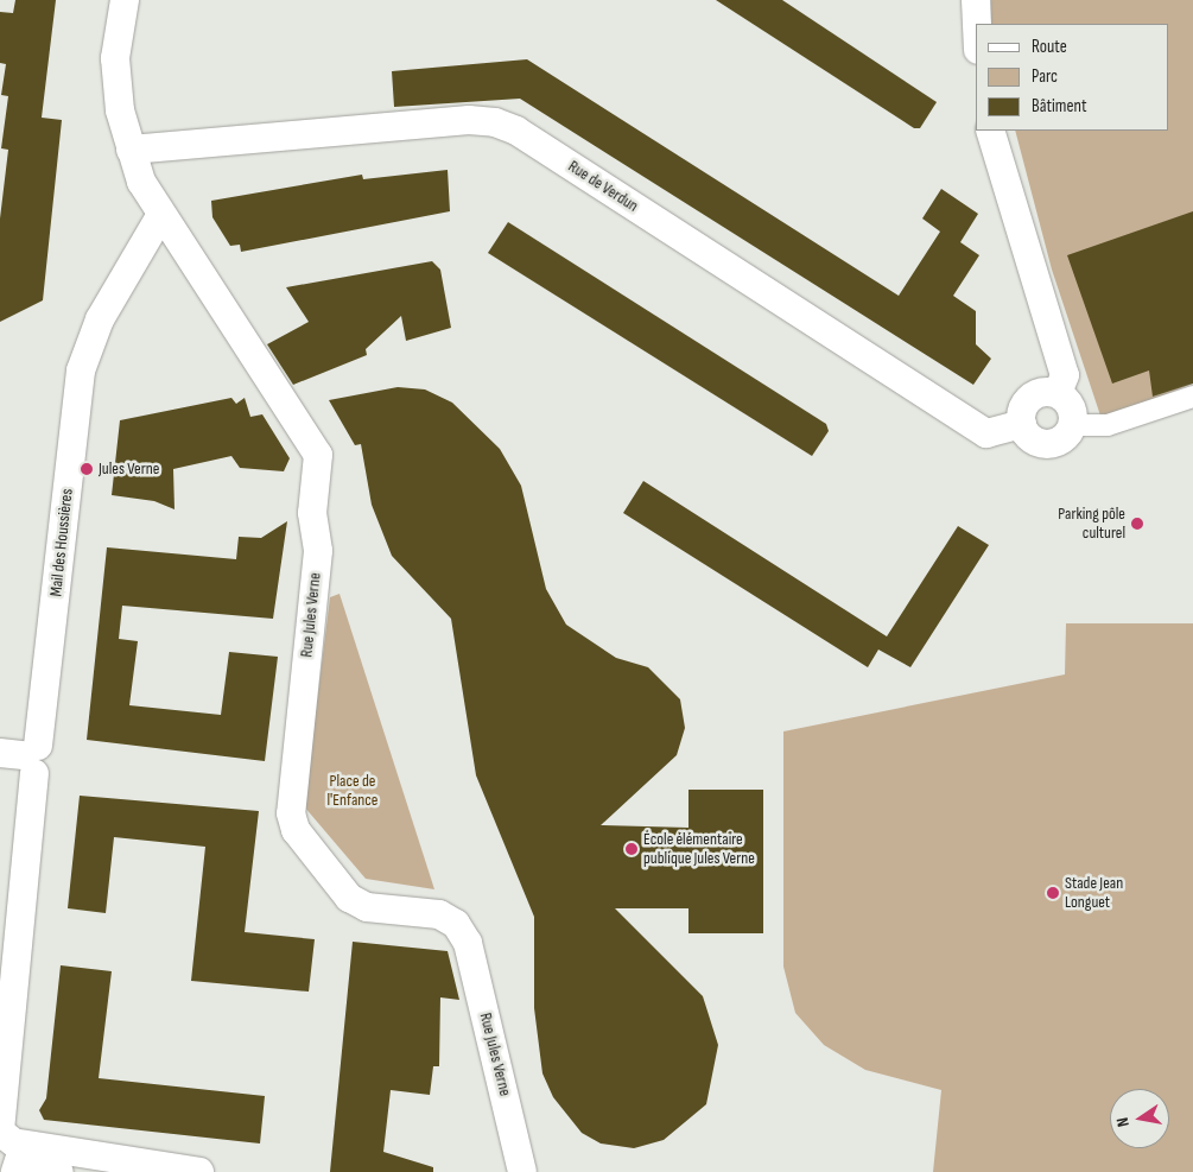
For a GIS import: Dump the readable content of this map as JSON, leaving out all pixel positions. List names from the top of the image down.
{
  "streets": {
    "street": ["Rue de Verdun", "Mail des Houssières", "Rue Jules Verne"]
  },
  "crossings": [
    ["Rue de Verdun", "Rue Jules Verne"],
    ["Mail des Houssières", "Rue Jules Verne"]
  ],
  "parks": ["Place de l'Enfance"],
  "places": [
    "Jules Verne",
    "Parking pôle culturel",
    "École élémentaire publique Jules Verne",
    "Stade Jean Longuet"
  ],
  "legend": ["Route", "Parc", "Bâtiment"],
  "north": "left"
}
